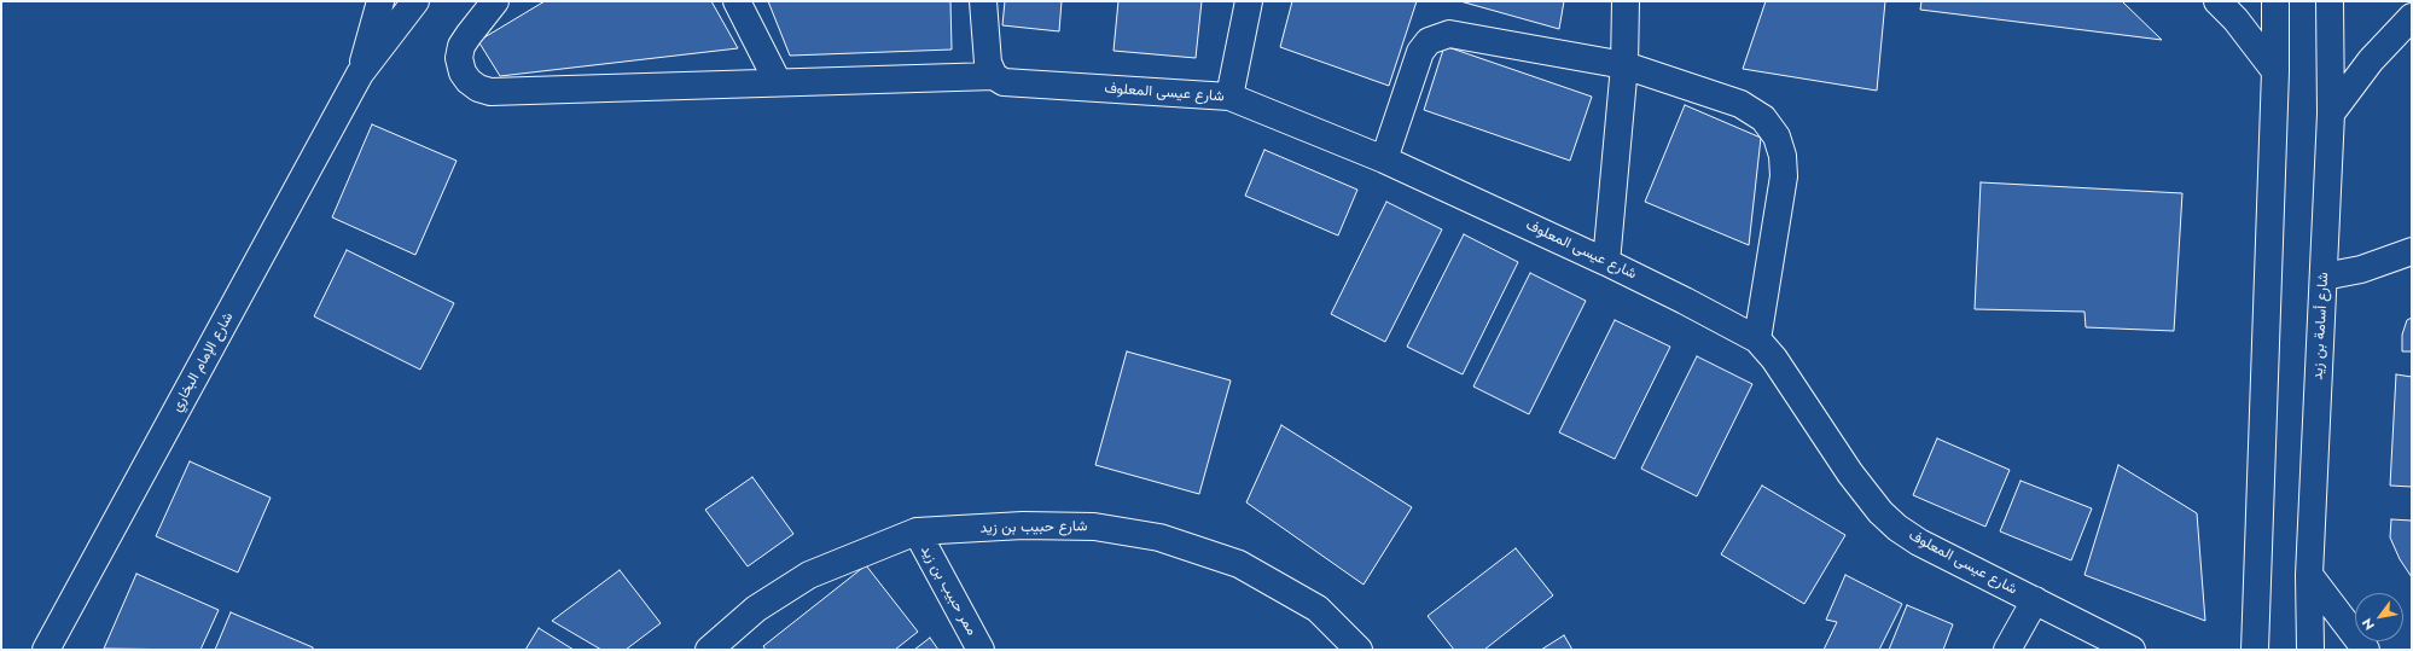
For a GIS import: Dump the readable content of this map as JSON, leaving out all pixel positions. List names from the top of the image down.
{
  "streets": {
    "main road": [
      "شارع عيسى المعلوف",
      "شارع أسامة بن زيد",
      "شارع الإمام البخاري",
      "شارع حبيب بن زيد",
      "ممر حبيب بن زيد"
    ]
  },
  "crossings": [
    ["شارع حبيب بن زيد", "ممر حبيب بن زيد"]
  ],
  "north": "bottom left"
}
